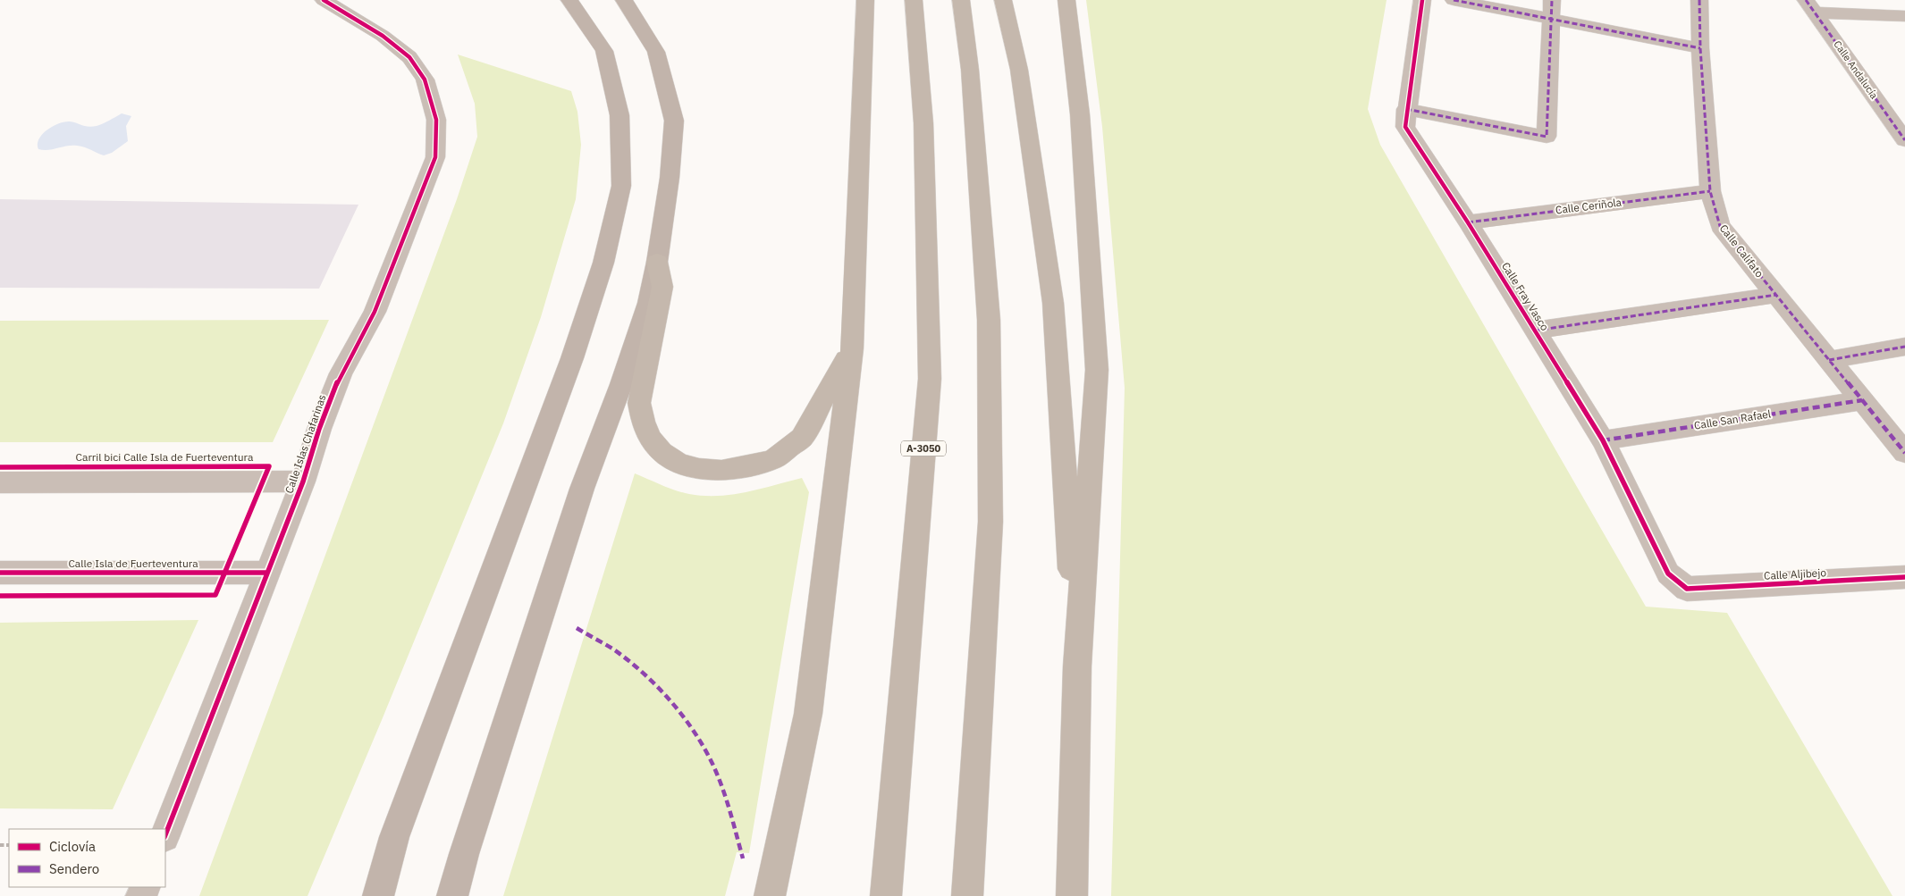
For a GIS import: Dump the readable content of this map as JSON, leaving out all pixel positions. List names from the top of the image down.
{
  "streets": {
    "highway": ["A-3050"],
    "street": [
      "Calle Andalucía",
      "Calle Ceriñola",
      "Calle Califato",
      "Calle Fray Vasco",
      "Calle San Rafael",
      "Calle Islas Chafarinas",
      "Calle Isla de Fuerteventura",
      "Calle Aljibejo"
    ],
    "cycle path": ["Carril bici Calle Isla de Fuerteventura"]
  },
  "crossings": [
    ["Calle Ceriñola", "Calle Califato"],
    ["Calle Ceriñola", "Calle Fray Vasco"],
    ["Calle Califato", "Calle San Rafael"],
    ["Calle Fray Vasco", "Calle San Rafael"],
    ["Calle Fray Vasco", "Calle Aljibejo"],
    ["Calle Islas Chafarinas", "Calle Isla de Fuerteventura"]
  ],
  "legend": ["Ciclovía", "Sendero"]
}
